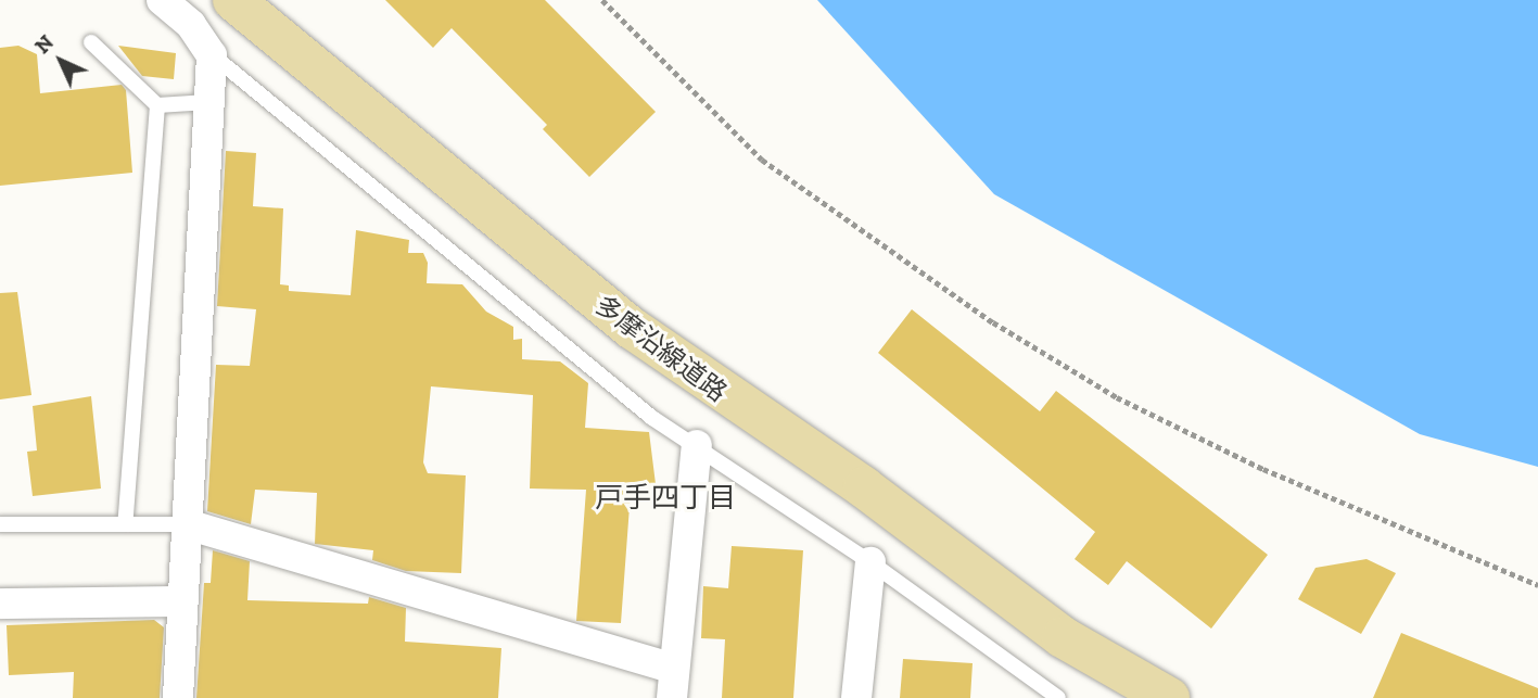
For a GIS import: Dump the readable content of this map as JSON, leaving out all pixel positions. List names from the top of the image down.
{
  "streets": {
    "main road": ["多摩沿線道路"]
  },
  "districts": ["戸手四丁目"],
  "north": "top left"
}
